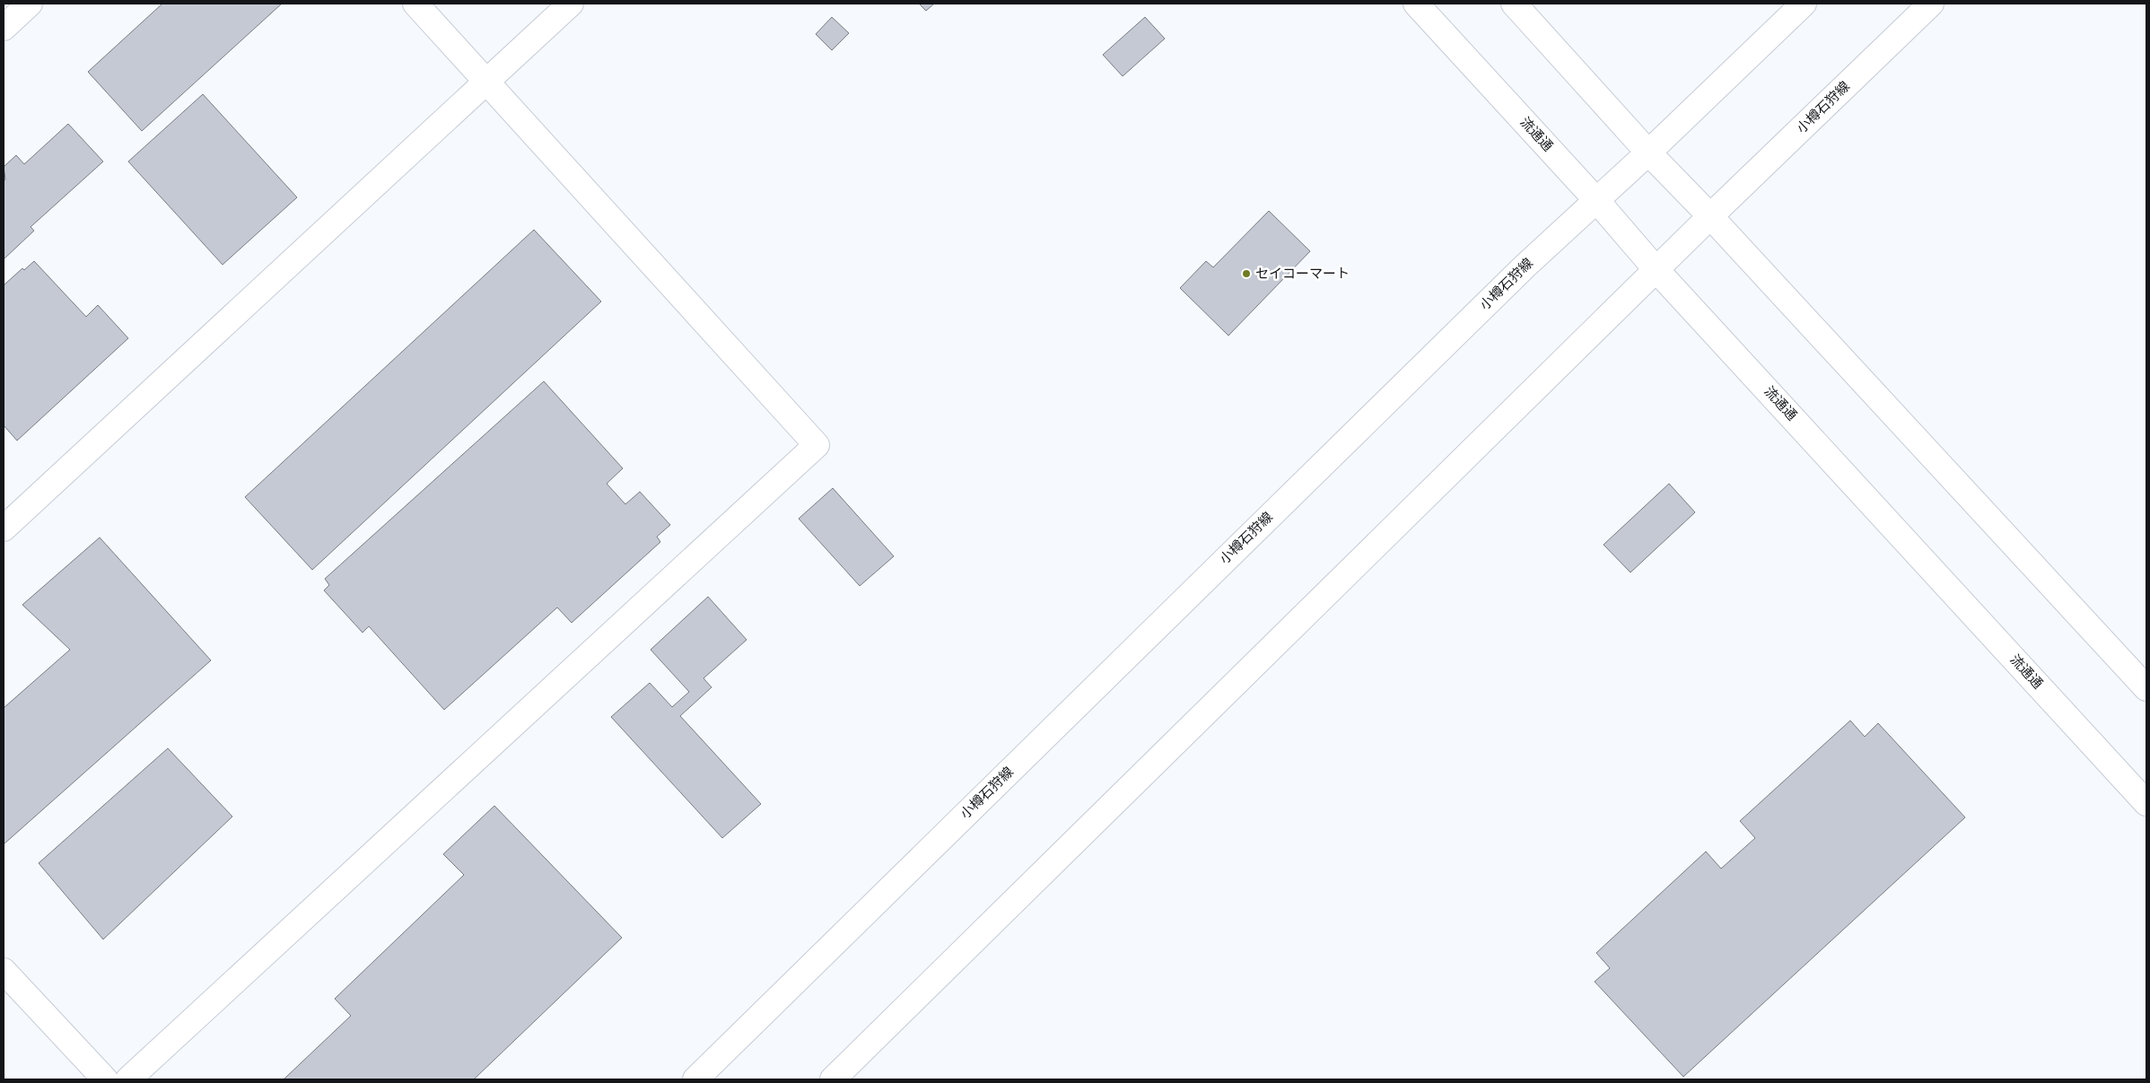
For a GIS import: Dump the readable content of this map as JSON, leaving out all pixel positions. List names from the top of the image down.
{
  "streets": {
    "street": ["小樽石狩線", "流通通"]
  },
  "crossings": [
    ["小樽石狩線", "流通通"]
  ],
  "places": ["セイコーマート"]
}
